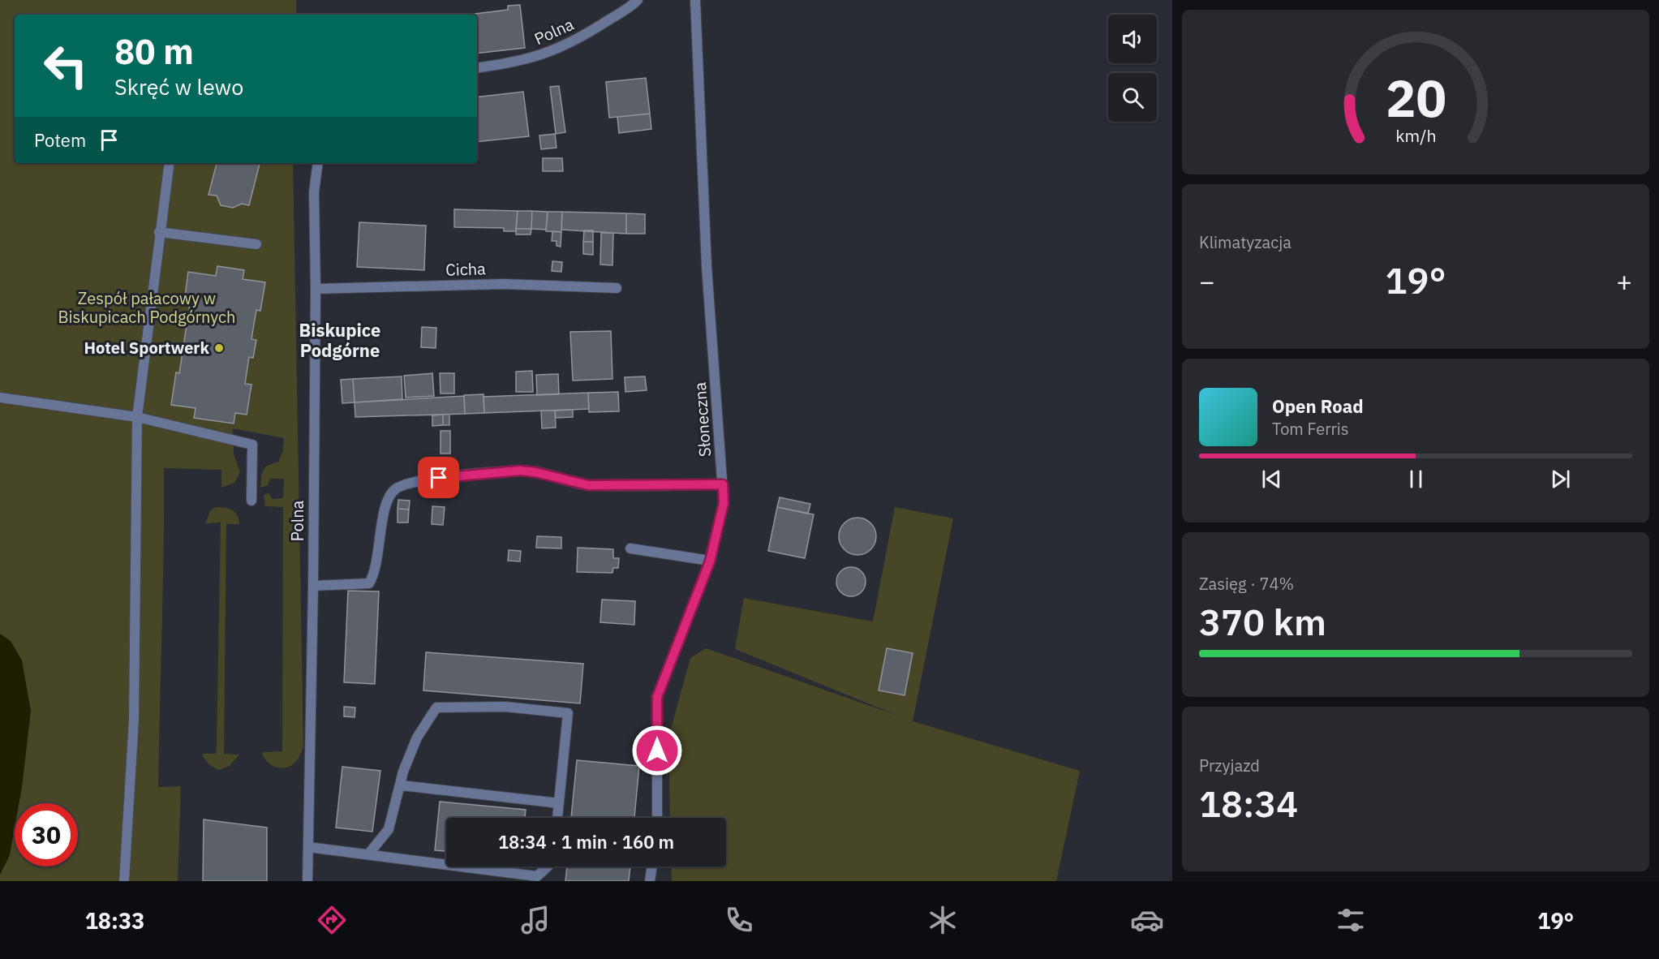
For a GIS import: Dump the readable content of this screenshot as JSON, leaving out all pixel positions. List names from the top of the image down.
{
  "streets": {
    "street": ["Polna", "Cicha", "Słoneczna"]
  },
  "crossings": [
    ["Polna", "Cicha"]
  ],
  "districts": ["Biskupice Podgórne"],
  "parks": ["Zespół pałacowy w Biskupicach Podgórnych"],
  "places": ["Hotel Sportwerk"],
  "page": {
    "turn": ["80 m", "Skręć w lewo"],
    "then": "Potem",
    "tile": [
      "Klimatyzacja",
      ["Zasięg · 74%", "370 km"],
      ["Przyjazd", "18:34"]
    ],
    "heat": ["−", "19°", "+"],
    "song": ["Open Road", "Tom Ferris"],
    "limit": "30",
    "trip": "18:34 · 1 min · 160 m",
    "tabs": ["18:33", "19°"],
    "gauge": ["20", "km/h"]
  }
}
